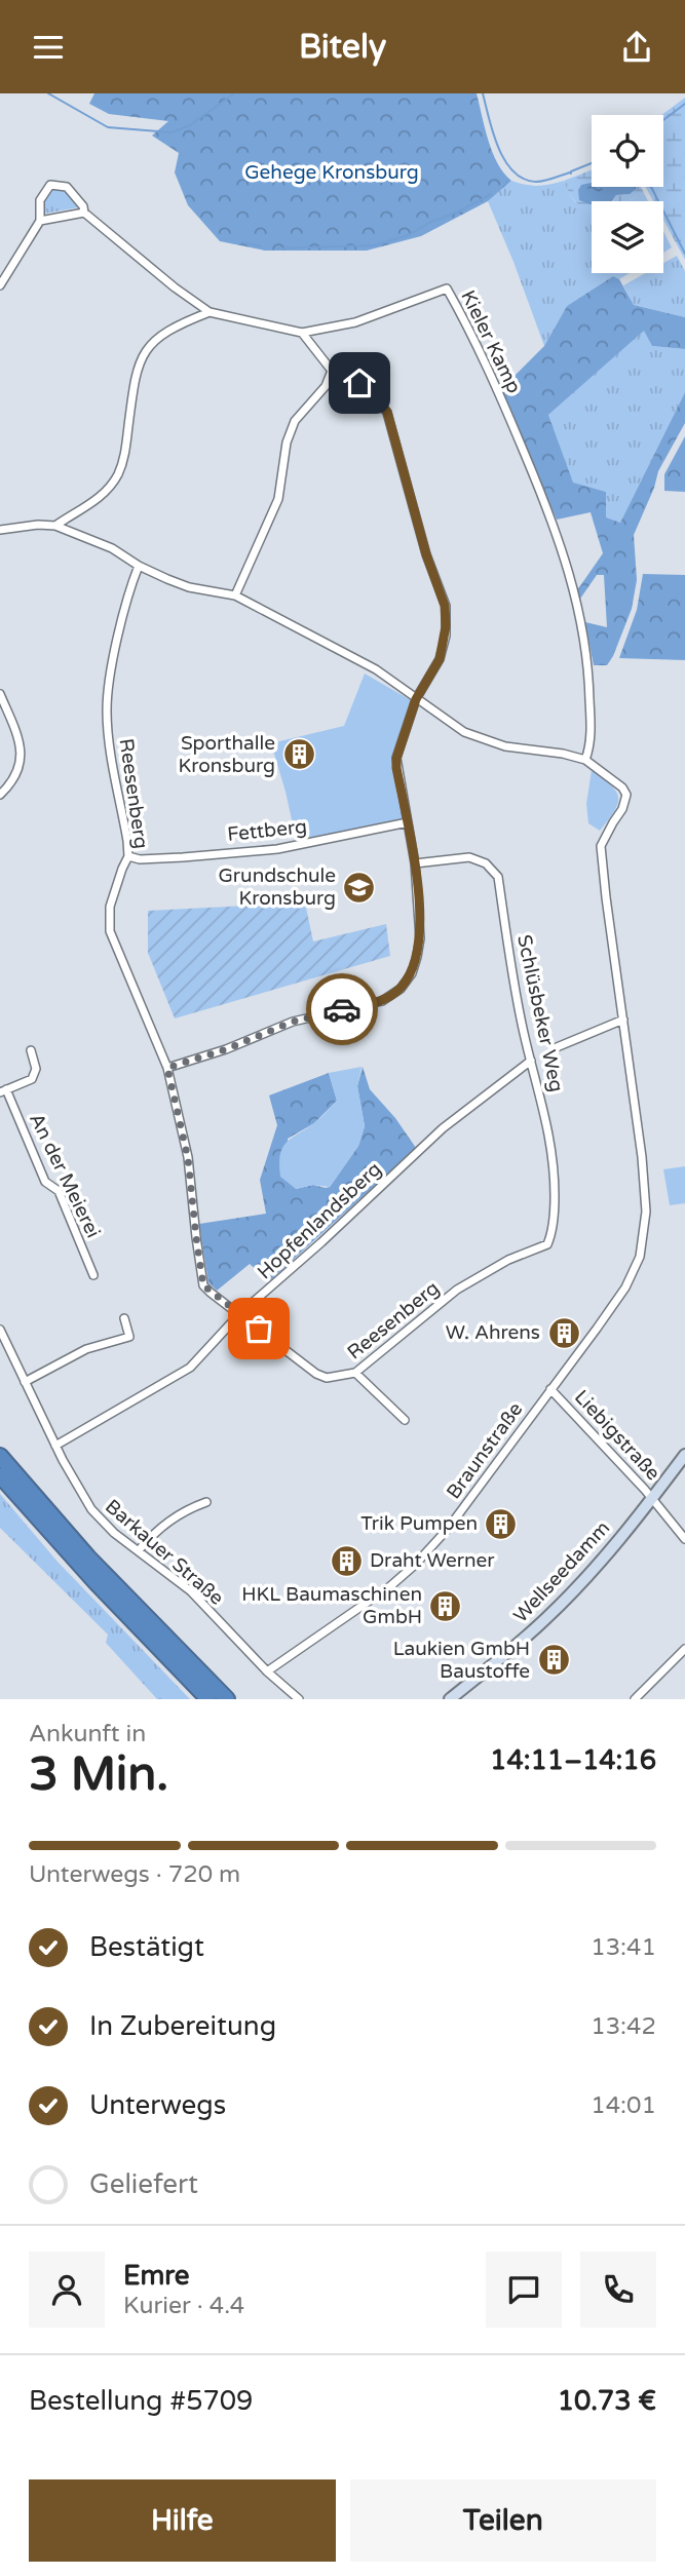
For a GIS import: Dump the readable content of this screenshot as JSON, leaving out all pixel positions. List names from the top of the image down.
{
  "streets": {
    "main road": ["Wellseedamm"],
    "street": [
      "Kieler Kamp",
      "Reesenberg",
      "Fettberg",
      "Schlüsbeker Weg",
      "An der Meierei",
      "Hopfenlandsberg",
      "Liebigstraße",
      "Braunstraße",
      "Barkauer Straße"
    ]
  },
  "crossings": [
    ["Kieler Kamp", "Braunstraße"],
    ["Reesenberg", "Fettberg"],
    ["Reesenberg", "Schlüsbeker Weg"],
    ["Reesenberg", "Hopfenlandsberg"],
    ["Schlüsbeker Weg", "Hopfenlandsberg"],
    ["Hopfenlandsberg", "Barkauer Straße"],
    ["Liebigstraße", "Braunstraße"],
    ["Liebigstraße", "Wellseedamm"],
    ["Braunstraße", "Barkauer Straße"]
  ],
  "parks": ["Gehege Kronsburg"],
  "places": {
    "building": [
      "Sporthalle Kronsburg",
      "W. Ahrens",
      "Trik Pumpen",
      "Draht Werner",
      "HKL Baumaschinen GmbH",
      "Laukien GmbH Baustoffe"
    ],
    "school or university": ["Grundschule Kronsburg"]
  },
  "page": {
    "header": "Bitely",
    "heading": ["3 Min.", "Ankunft in", "14:11–14:16"],
    "panel": [
      "Emre",
      "Kurier · 4.4",
      "Bestellung #5709",
      "10.73 €"
    ],
    "bar": "Unterwegs · 720 m",
    "list": [
      ["Bestätigt", "13:41"],
      ["In Zubereitung", "13:42"],
      ["Unterwegs", "14:01"],
      "Geliefert"
    ],
    "buttons": ["Hilfe", "Teilen"]
  }
}
